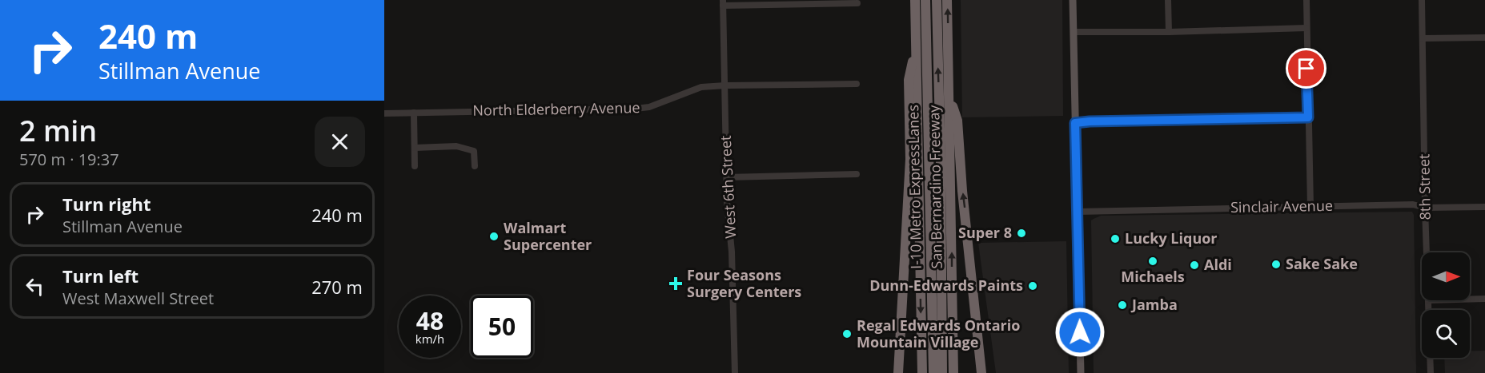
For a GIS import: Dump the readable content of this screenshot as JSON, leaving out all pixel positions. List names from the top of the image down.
{
  "streets": {
    "highway": ["I-10 Metro ExpressLanes", "San Bernardino Freeway"],
    "street": [
      "North Elderberry Avenue",
      "West 6th Street",
      "8th Street",
      "Sinclair Avenue"
    ]
  },
  "crossings": [
    ["North Elderberry Avenue", "West 6th Street"],
    ["8th Street", "Sinclair Avenue"]
  ],
  "places": {
    "other": [
      "Super 8",
      "Walmart Supercenter",
      "Lucky Liquor",
      "Michaels",
      "Sake Sake",
      "Aldi",
      "Dunn-Edwards Paints",
      "Jamba",
      "Regal Edwards Ontario Mountain Village"
    ],
    "health": ["Four Seasons Surgery Centers"]
  },
  "north": "right",
  "page": {
    "turn": ["240 m", "Stillman Avenue"],
    "heading": ["2 min", "570 m · 19:37"],
    "list": [
      {
        "name": "Turn right",
        "note": "Stillman Avenue",
        "value": "240 m"
      },
      {
        "name": "Turn left",
        "note": "West Maxwell Street",
        "value": "270 m"
      }
    ],
    "speed": "48 km/h",
    "limit": "50"
  }
}
